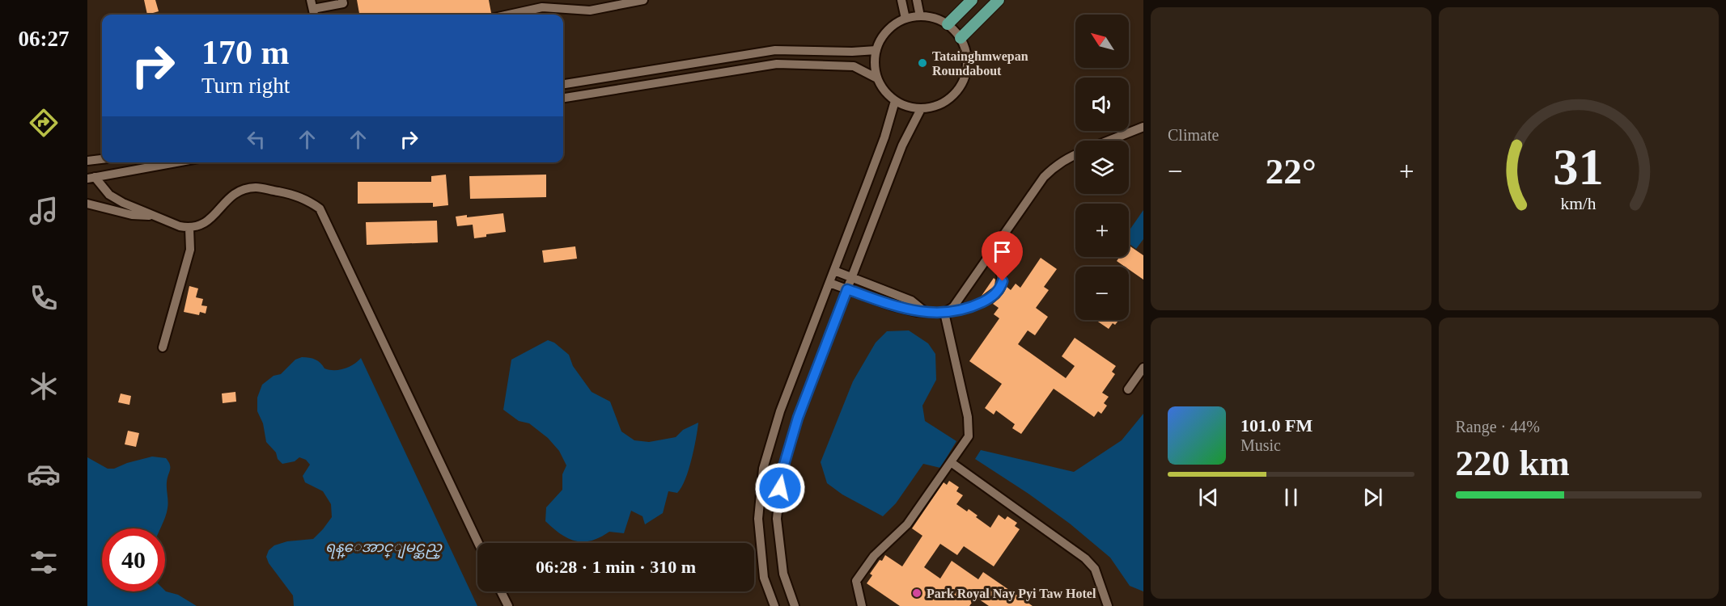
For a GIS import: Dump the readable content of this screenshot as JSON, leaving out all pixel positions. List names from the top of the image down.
{
  "water": ["ရန္ေအာင္ျမင္ဆည္"],
  "places": ["Tatainghmwepan Roundabout", "Park Royal Nay Pyi Taw Hotel"],
  "north": "top left",
  "page": {
    "tabs": "06:27",
    "tile": [
      "Climate",
      ["Range · 44%", "220 km"]
    ],
    "map_buttons": ["+", "−"],
    "turn": ["170 m", "Turn right"],
    "heat": ["−", "22°", "+"],
    "song": ["101.0 FM", "Music"],
    "limit": "40",
    "trip": "06:28 · 1 min · 310 m",
    "gauge": ["31", "km/h"]
  }
}
